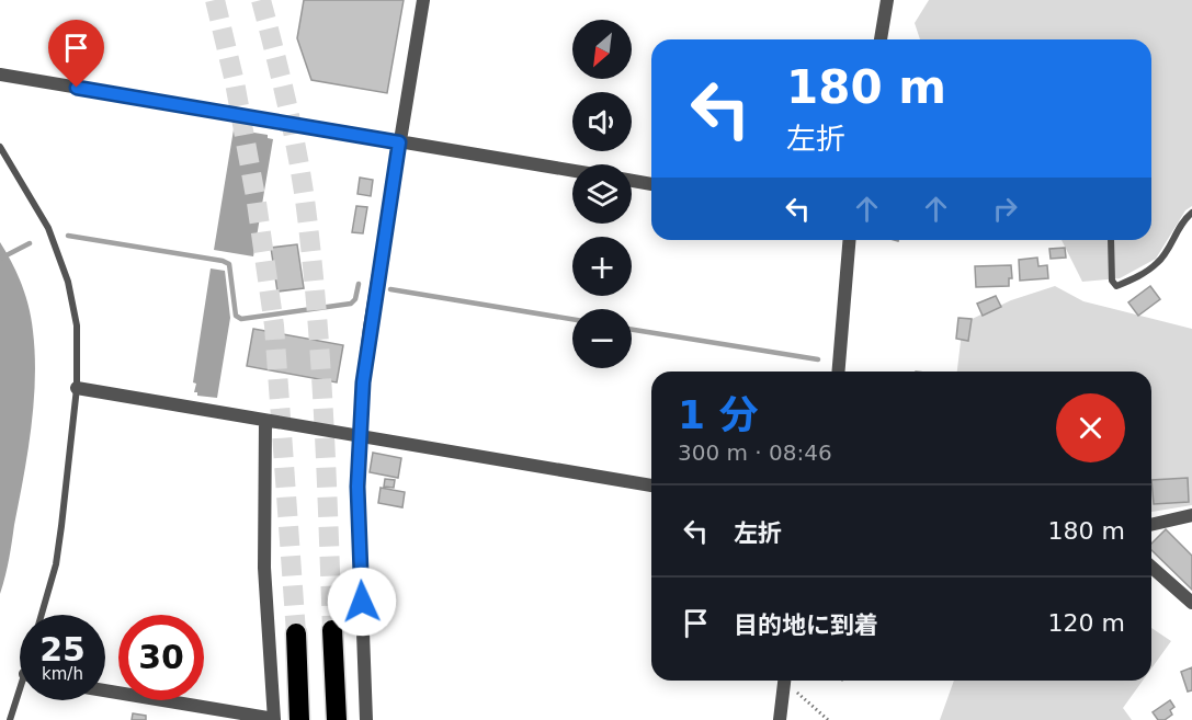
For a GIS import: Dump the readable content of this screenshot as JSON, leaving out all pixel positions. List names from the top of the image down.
{
  "north": "bottom left",
  "page": {
    "map_buttons": ["+", "−"],
    "turn": ["180 m", "左折"],
    "heading": ["1 分", "300 m · 08:46"],
    "list": [
      {
        "name": "左折",
        "value": "180 m"
      },
      {
        "name": "目的地に到着",
        "value": "120 m"
      }
    ],
    "speed": "25 km/h",
    "limit": "30"
  }
}
